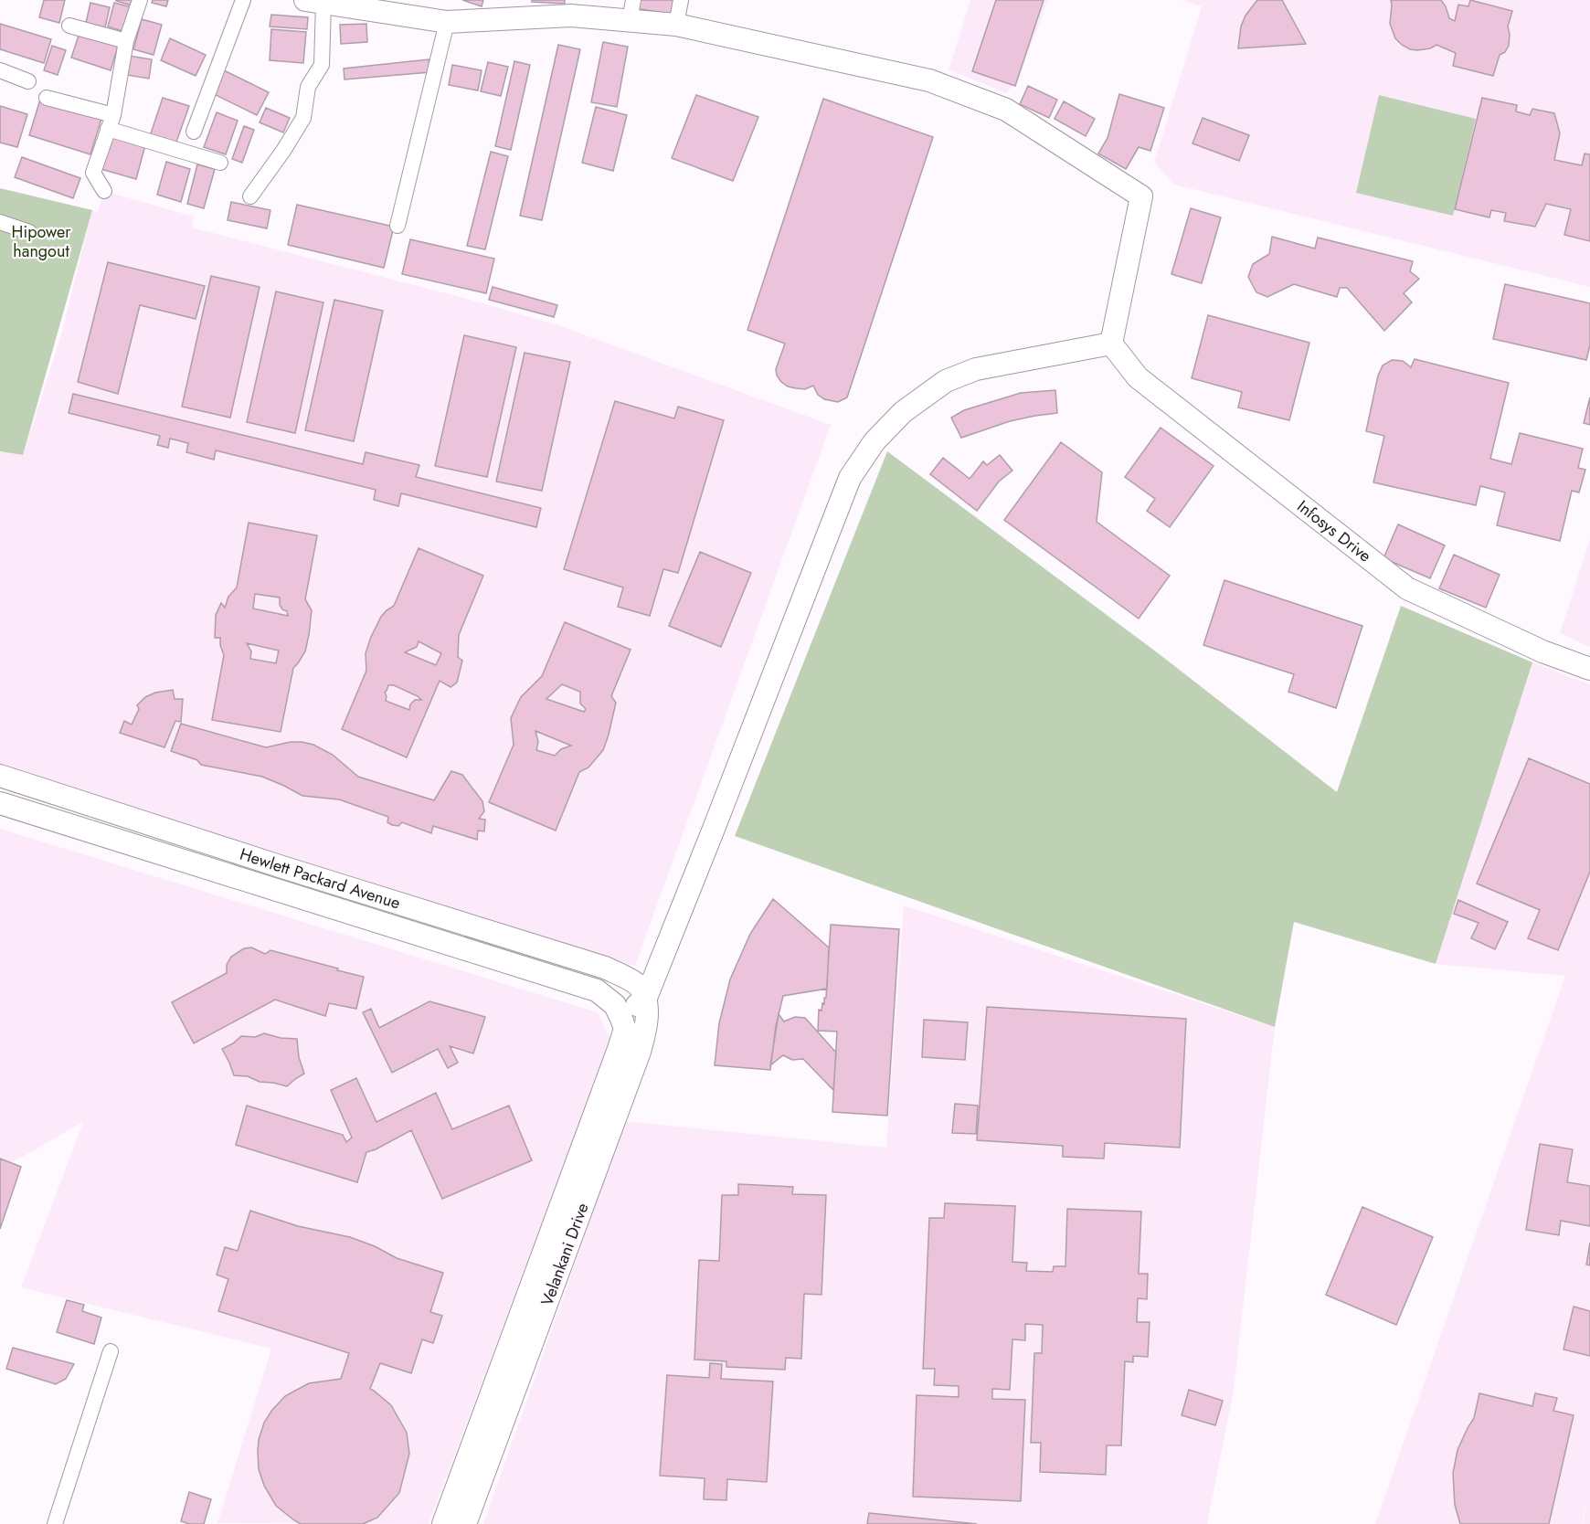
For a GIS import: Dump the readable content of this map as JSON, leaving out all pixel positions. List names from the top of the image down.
{
  "streets": {
    "street": ["Infosys Drive", "Hewlett Packard Avenue", "Velankani Drive"]
  },
  "crossings": [
    ["Hewlett Packard Avenue", "Velankani Drive"]
  ],
  "parks": ["Hipower hangout"]
}
